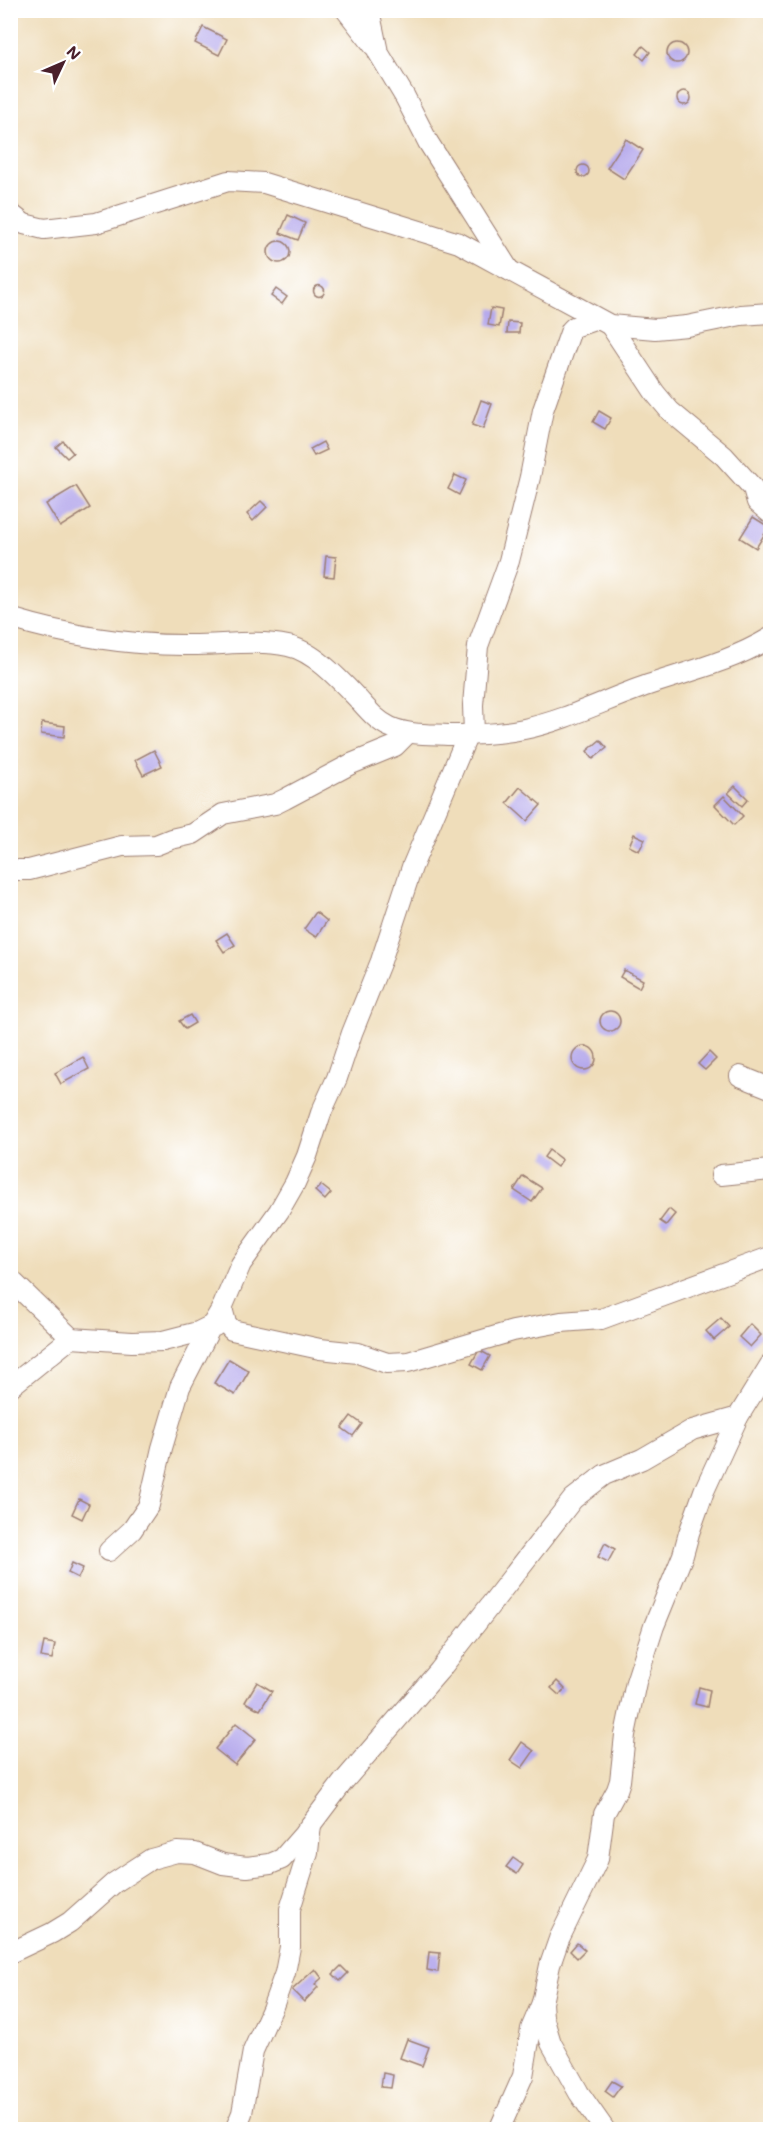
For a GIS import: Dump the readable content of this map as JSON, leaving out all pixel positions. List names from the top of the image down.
{
  "north": "top right"
}
